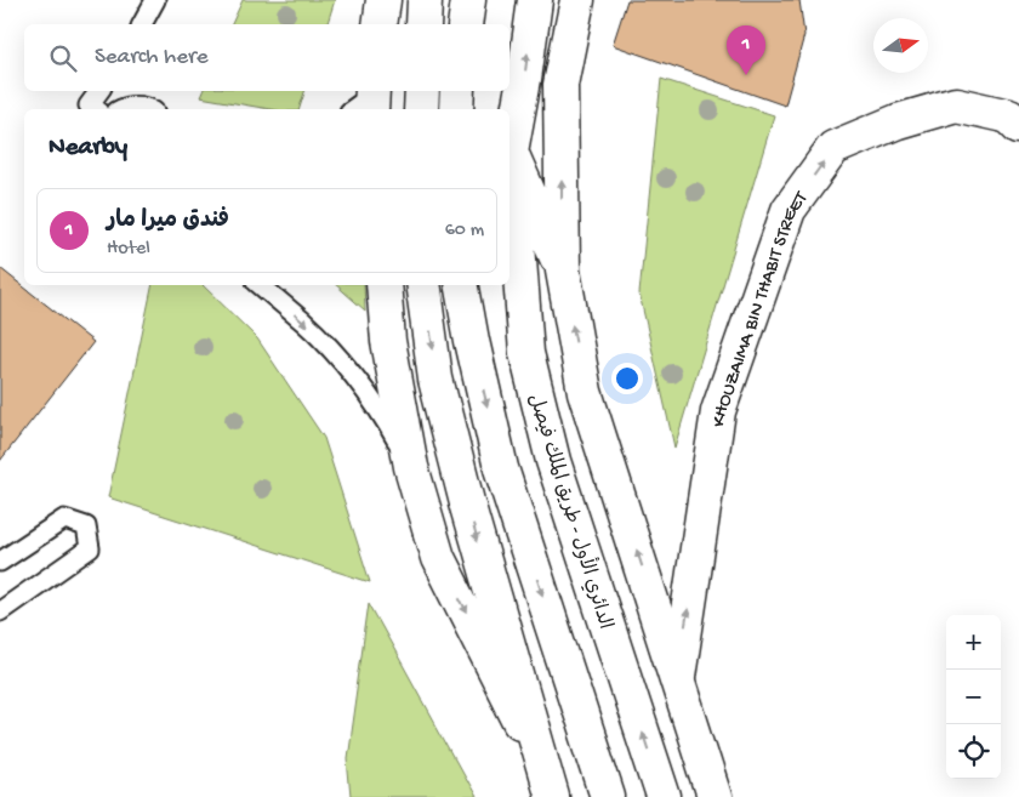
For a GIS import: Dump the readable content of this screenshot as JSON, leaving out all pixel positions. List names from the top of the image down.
{
  "streets": {
    "main road": ["KHOUZAIMA BIN THABIT STREET", "الدائري الأول - طريق الملك فيصل"]
  },
  "one_way": ["KHOUZAIMA BIN THABIT STREET"],
  "north": "right",
  "page": {
    "search": "Search here",
    "pins": "1",
    "heading": "Nearby",
    "list": [
      {
        "mark": "1",
        "name": "فندق ميرا مار",
        "note": "Hotel",
        "value": "60 m"
      }
    ],
    "map_buttons": ["+", "−"]
  }
}
